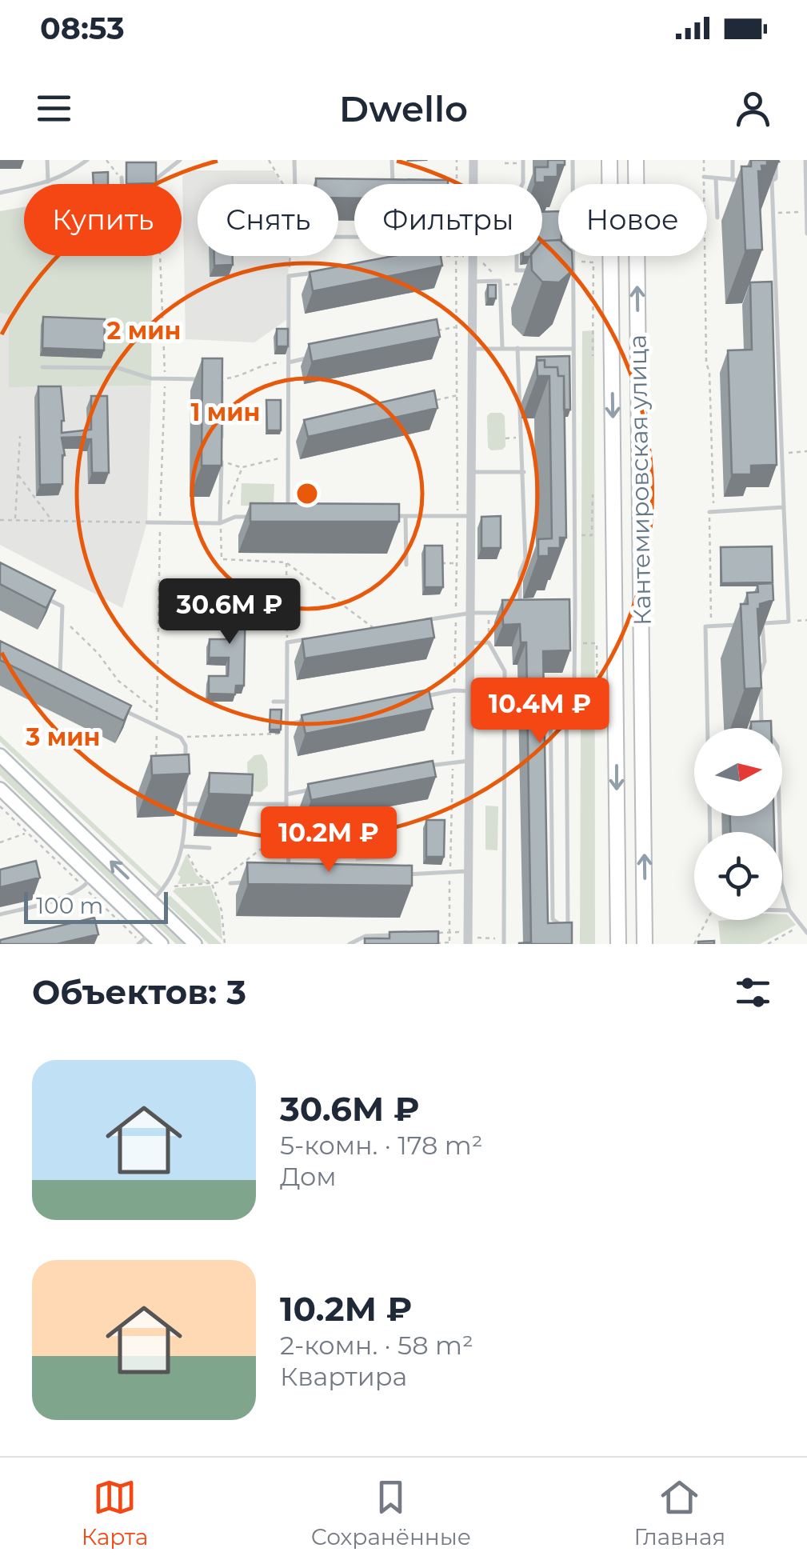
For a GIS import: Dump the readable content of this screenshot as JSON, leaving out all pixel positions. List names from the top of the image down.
{
  "streets": {
    "main road": ["Кантемировская улица"]
  },
  "scale_bar": "100 m",
  "north": "right",
  "page": {
    "status": "08:53",
    "header": "Dwello",
    "chip": [
      "Купить",
      "Снять",
      "Фильтры",
      "Новое"
    ],
    "price": ["30.6M ₽", "10.4M ₽", "10.2M ₽"],
    "scale": "100 m",
    "heading": "Объектов: 3",
    "list": [
      {
        "name": "30.6M ₽",
        "note": "5-комн. · 178 m² · Дом"
      },
      {
        "name": "10.2M ₽",
        "note": "2-комн. · 58 m² · Квартира"
      }
    ],
    "tabs": ["Карта", "Сохранённые", "Главная"]
  },
  "rings": ["2 мин", "1 мин", "3 мин"]
}
